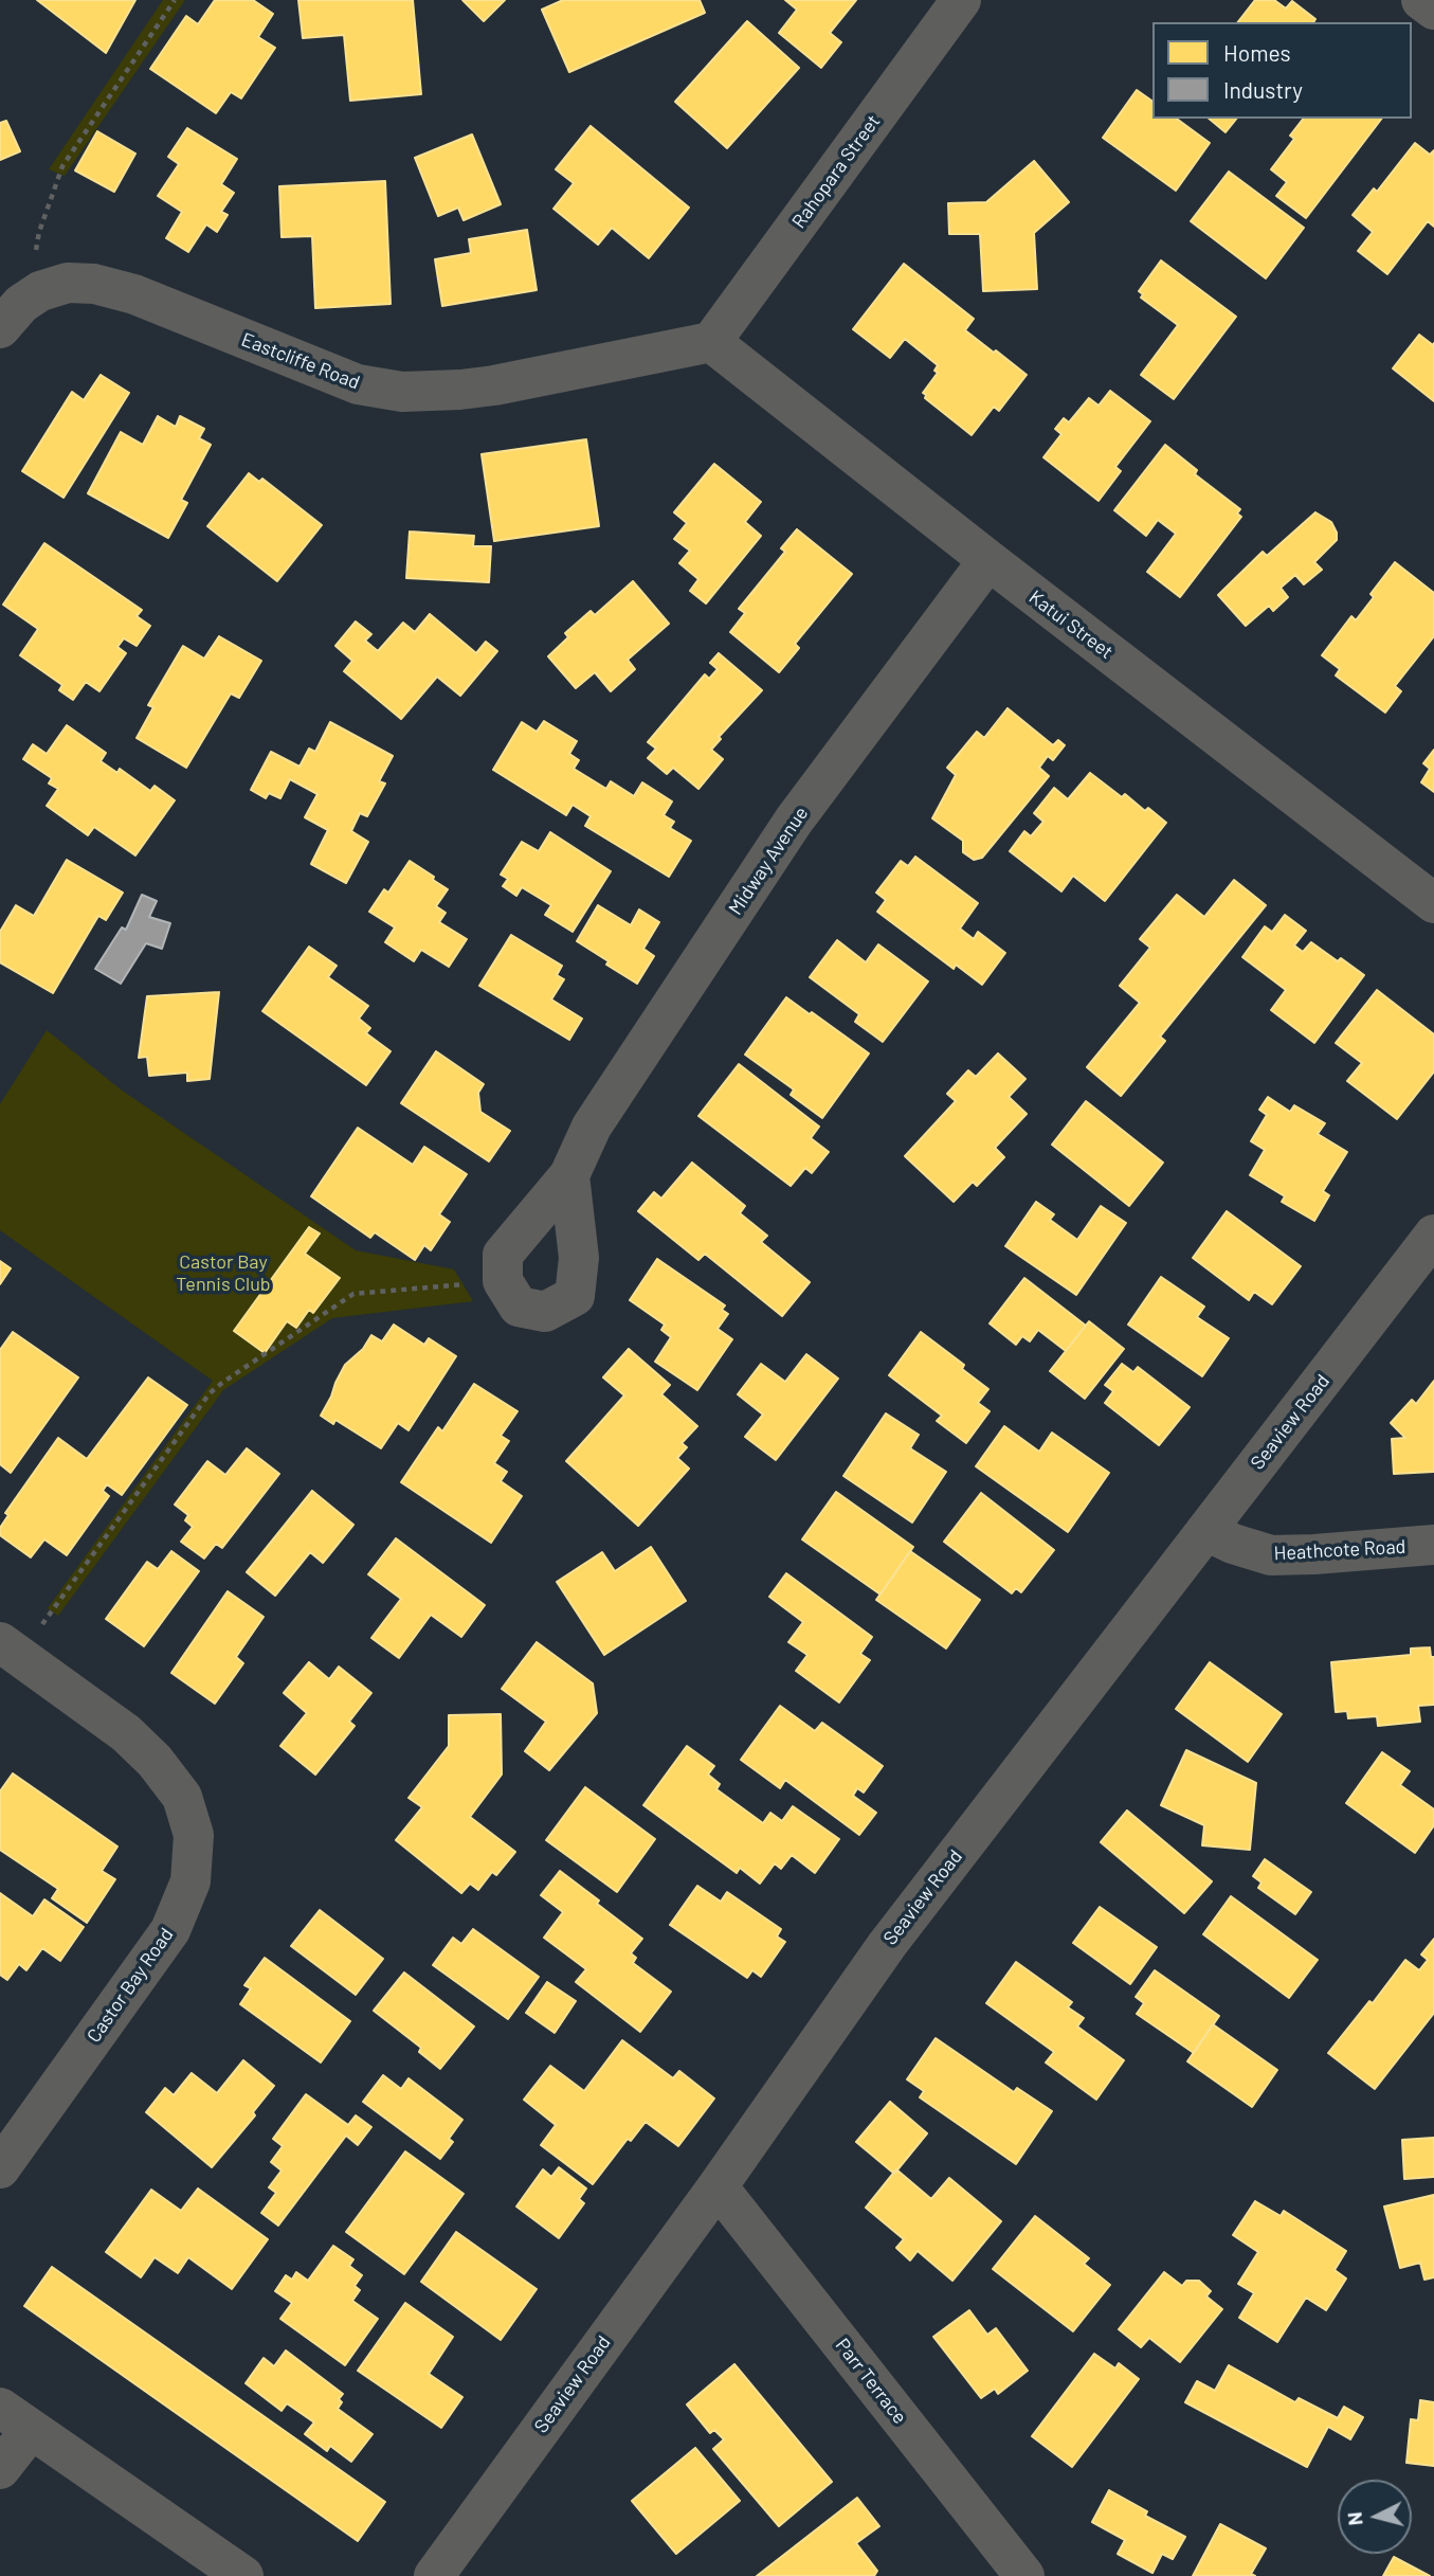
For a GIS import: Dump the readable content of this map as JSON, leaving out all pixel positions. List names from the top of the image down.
{
  "streets": {
    "street": [
      "Rahopara Street",
      "Eastcliffe Road",
      "Katui Street",
      "Midway Avenue",
      "Seaview Road",
      "Heathcote Road",
      "Castor Bay Road",
      "Parr Terrace"
    ]
  },
  "crossings": [
    ["Rahopara Street", "Eastcliffe Road"],
    ["Rahopara Street", "Katui Street"],
    ["Eastcliffe Road", "Katui Street"],
    ["Katui Street", "Midway Avenue"],
    ["Seaview Road", "Heathcote Road"],
    ["Seaview Road", "Parr Terrace"]
  ],
  "parks": ["Castor Bay Tennis Club"],
  "legend": ["Homes", "Industry"],
  "north": "left"
}
